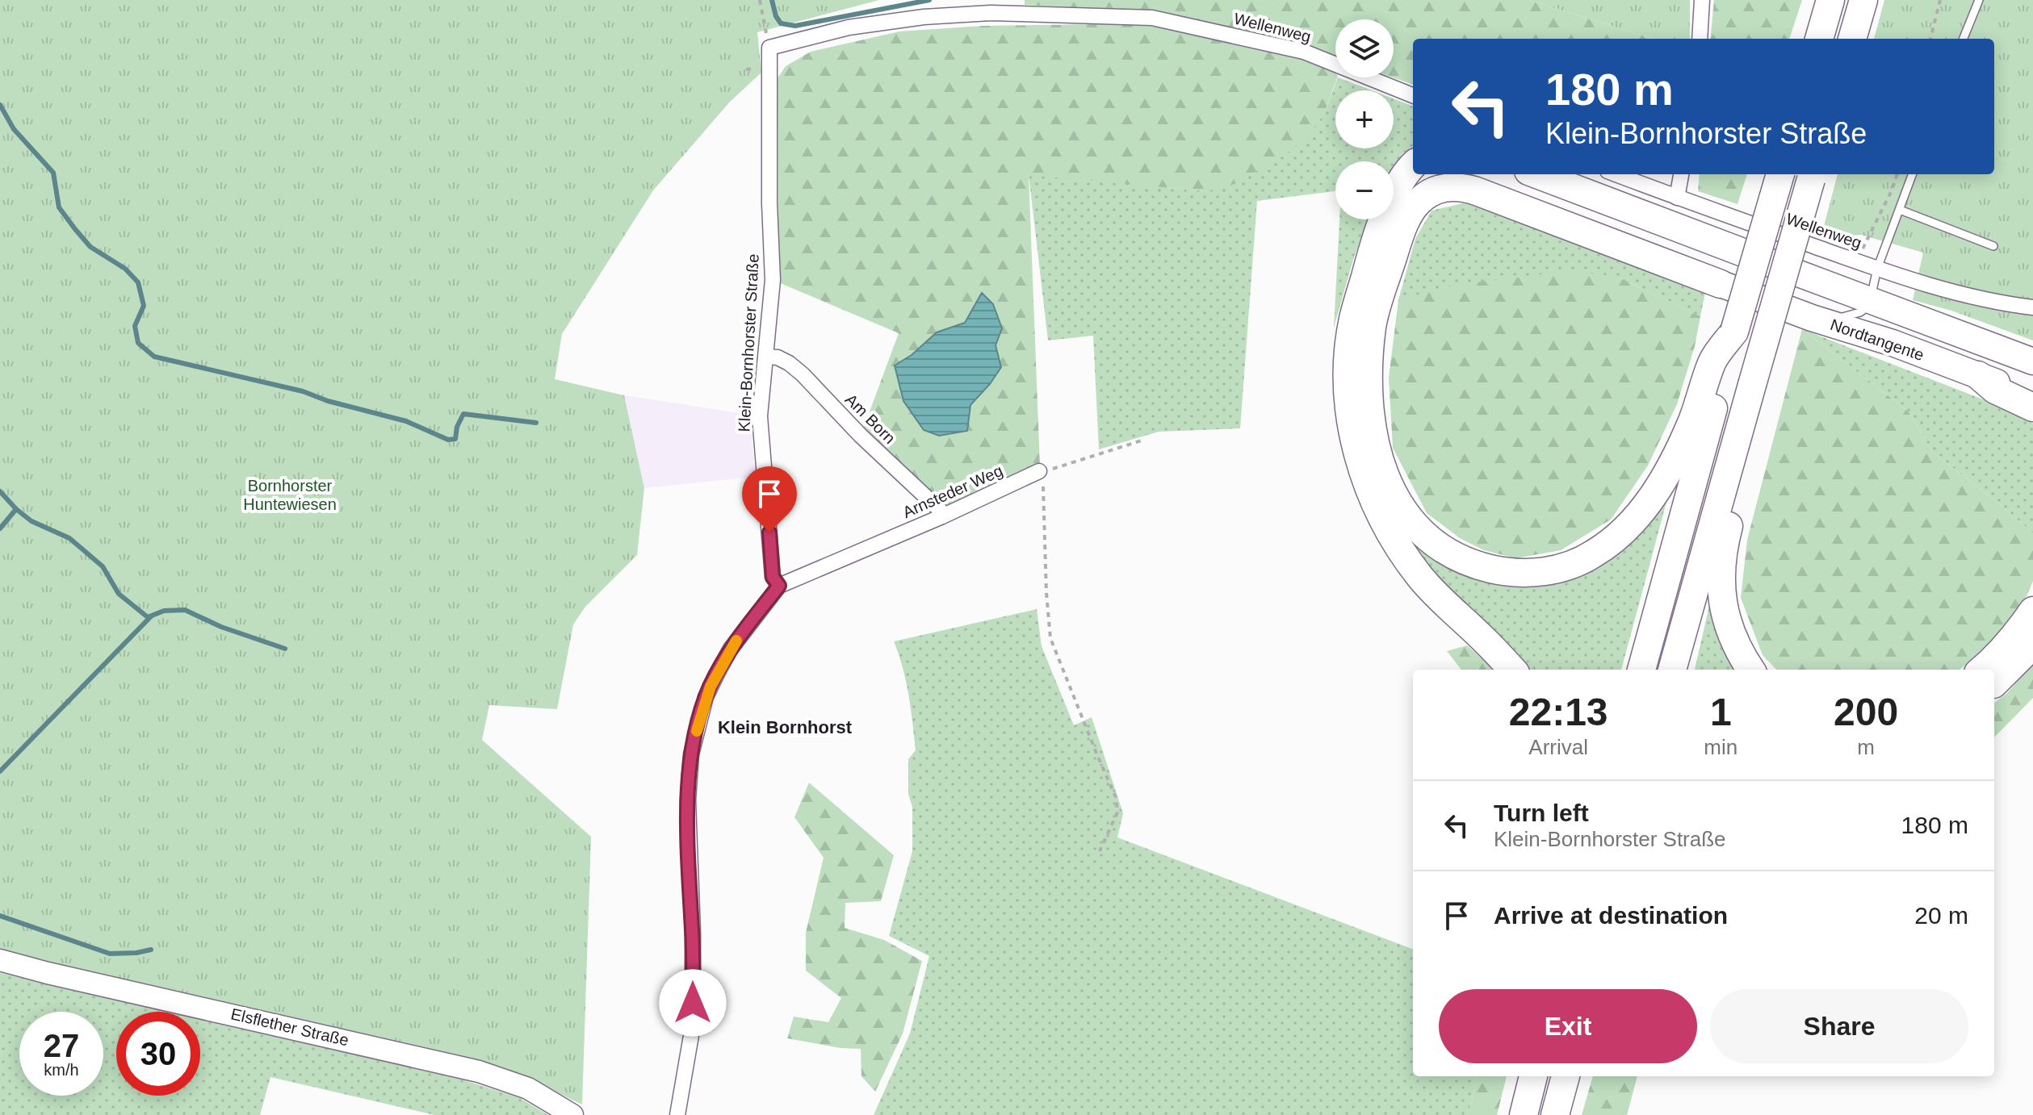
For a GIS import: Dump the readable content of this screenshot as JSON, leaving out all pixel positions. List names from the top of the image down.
{
  "streets": {
    "highway": ["Nordtangente"],
    "main road": ["Elsflether Straße"],
    "street": [
      "Wellenweg",
      "Klein-Bornhorster Straße",
      "Am Born",
      "Arnsteder Weg"
    ]
  },
  "crossings": [
    ["Wellenweg", "Nordtangente"],
    ["Wellenweg", "Klein-Bornhorster Straße"],
    ["Klein-Bornhorster Straße", "Am Born"],
    ["Klein-Bornhorster Straße", "Arnsteder Weg"],
    ["Am Born", "Arnsteder Weg"]
  ],
  "districts": ["Klein Bornhorst"],
  "parks": ["Bornhorster Huntewiesen"],
  "page": {
    "map_buttons": ["+", "−"],
    "turn": ["180 m", "Klein-Bornhorster Straße"],
    "eta": [
      "22:13",
      "Arrival",
      "1",
      "min",
      "200",
      "m"
    ],
    "list": [
      {
        "name": "Turn left",
        "note": "Klein-Bornhorster Straße",
        "value": "180 m"
      },
      {
        "name": "Arrive at destination",
        "value": "20 m"
      }
    ],
    "buttons": ["Exit", "Share"],
    "speed": "27 km/h",
    "limit": "30"
  }
}
